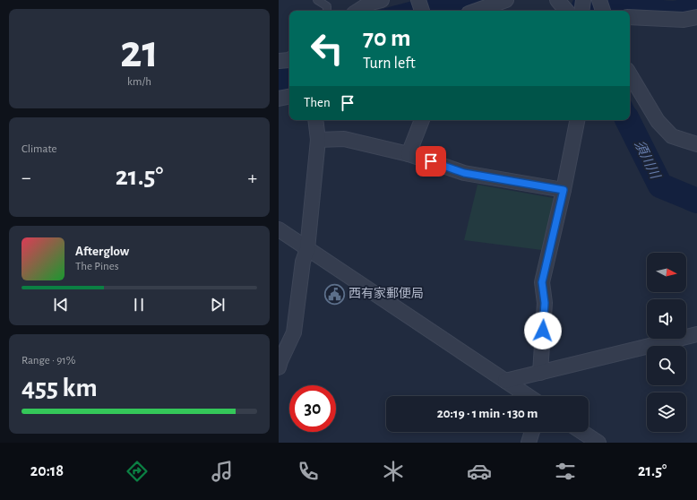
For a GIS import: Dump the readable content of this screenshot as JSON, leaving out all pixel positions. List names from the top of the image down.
{
  "water": ["須川川"],
  "places": {
    "public building": ["西有家郵便局"]
  },
  "north": "right",
  "page": {
    "tile": [
      ["21", "km/h"],
      "Climate",
      ["Range · 91%", "455 km"]
    ],
    "turn": ["70 m", "Turn left"],
    "then": "Then",
    "heat": ["−", "21.5°", "+"],
    "song": ["Afterglow", "The Pines"],
    "limit": "30",
    "trip": "20:19 · 1 min · 130 m",
    "tabs": ["20:18", "21.5°"]
  }
}
